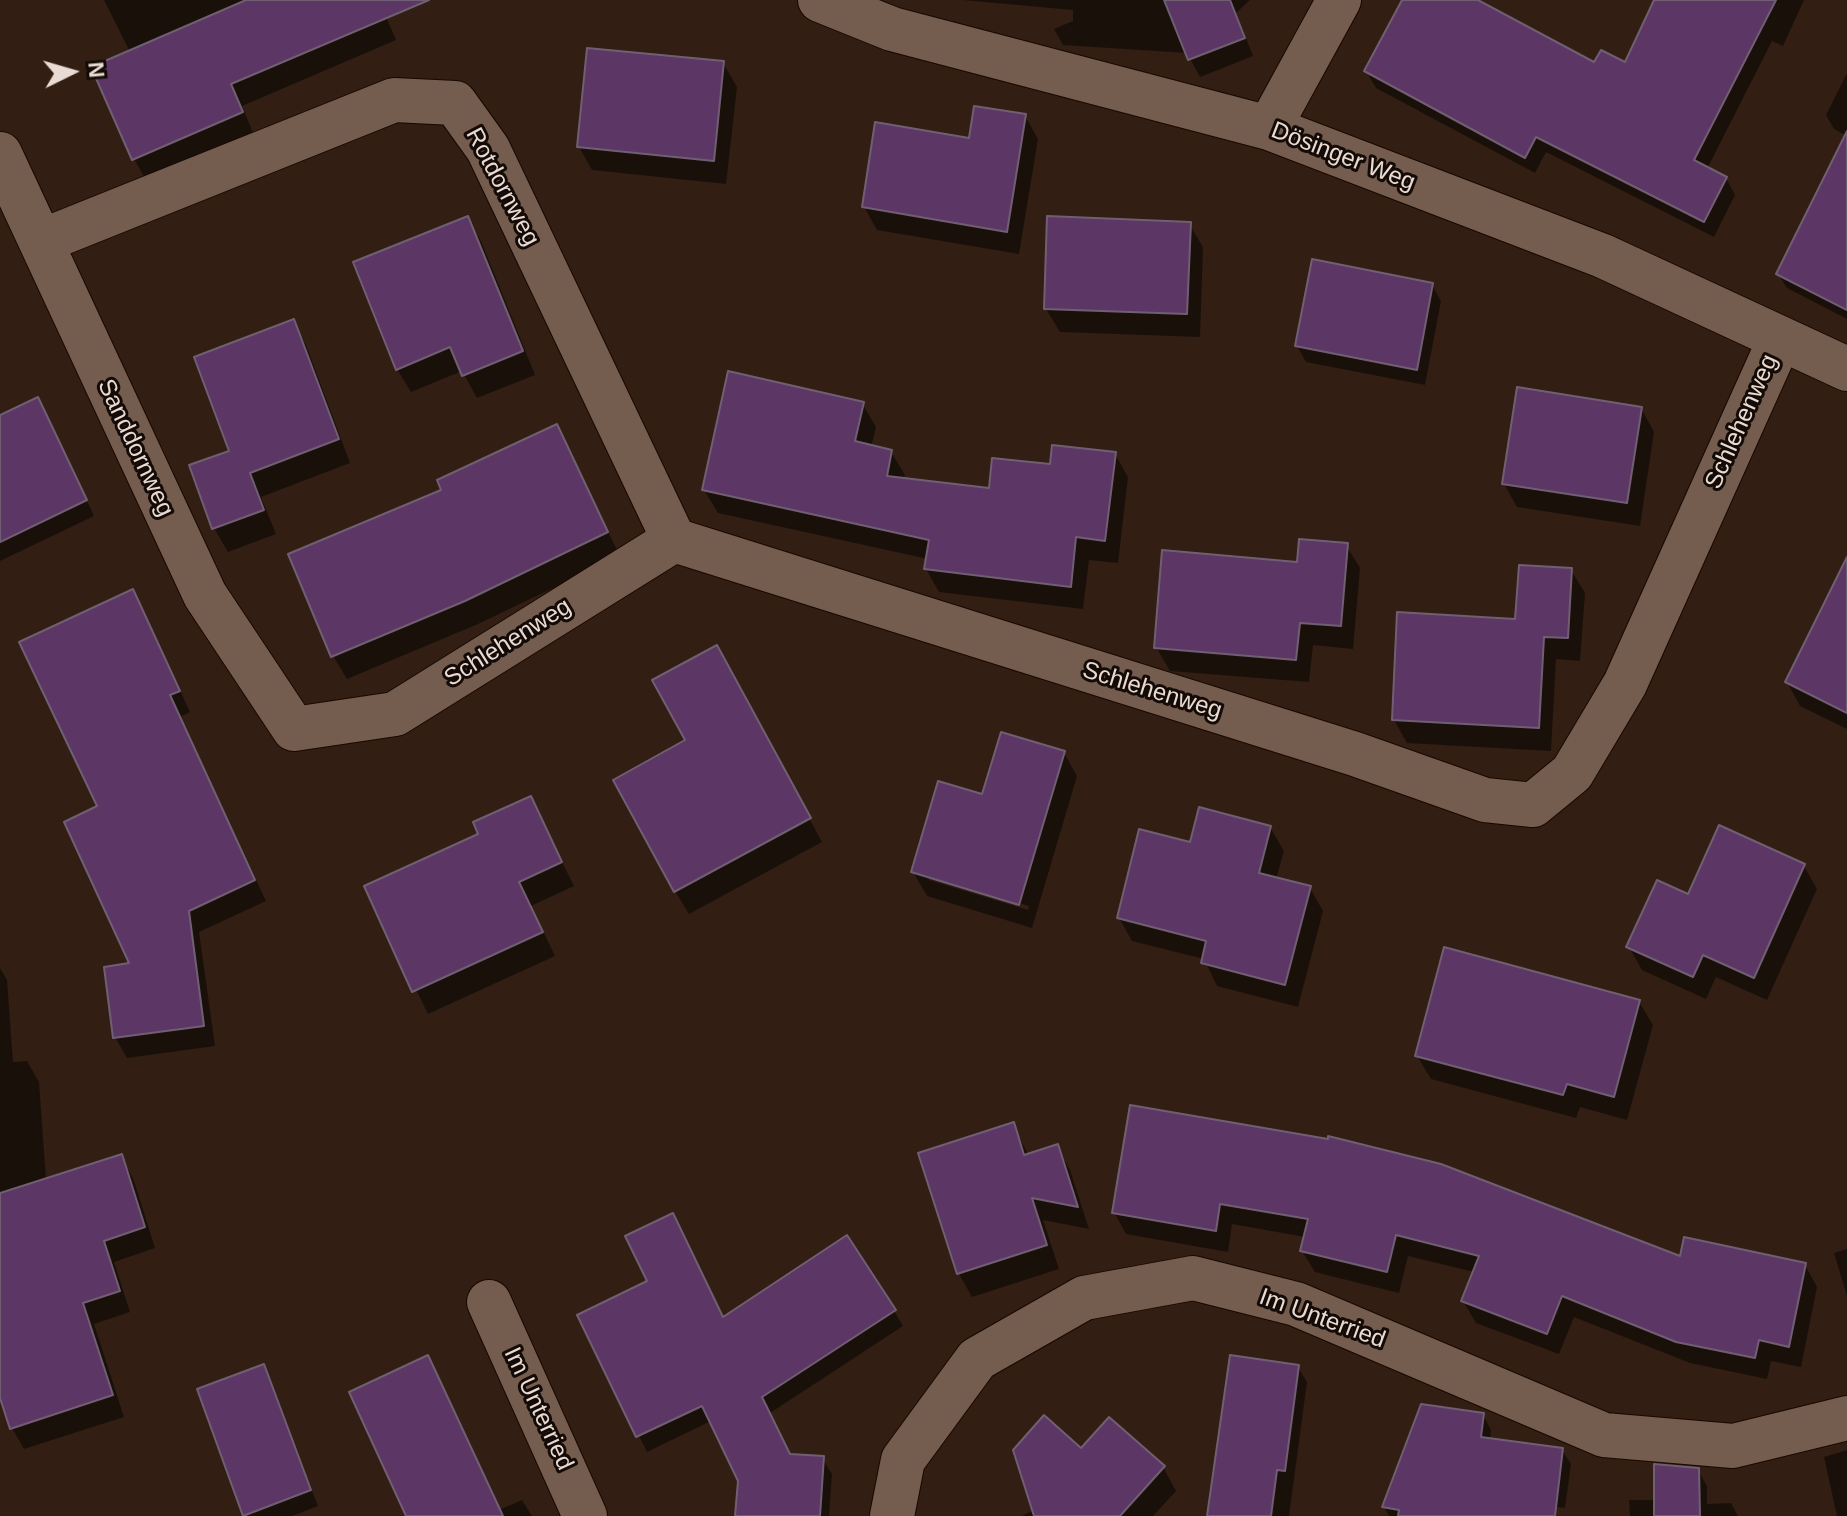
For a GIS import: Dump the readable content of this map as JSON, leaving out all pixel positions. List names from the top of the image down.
{
  "streets": {
    "street": [
      "Dösinger Weg",
      "Rotdornweg",
      "Schlehenweg",
      "Sanddornweg",
      "Im Unterried"
    ]
  },
  "crossings": [
    ["Dösinger Weg", "Schlehenweg"],
    ["Rotdornweg", "Schlehenweg"],
    ["Rotdornweg", "Sanddornweg"],
    ["Schlehenweg", "Sanddornweg"]
  ],
  "north": "right"
}
